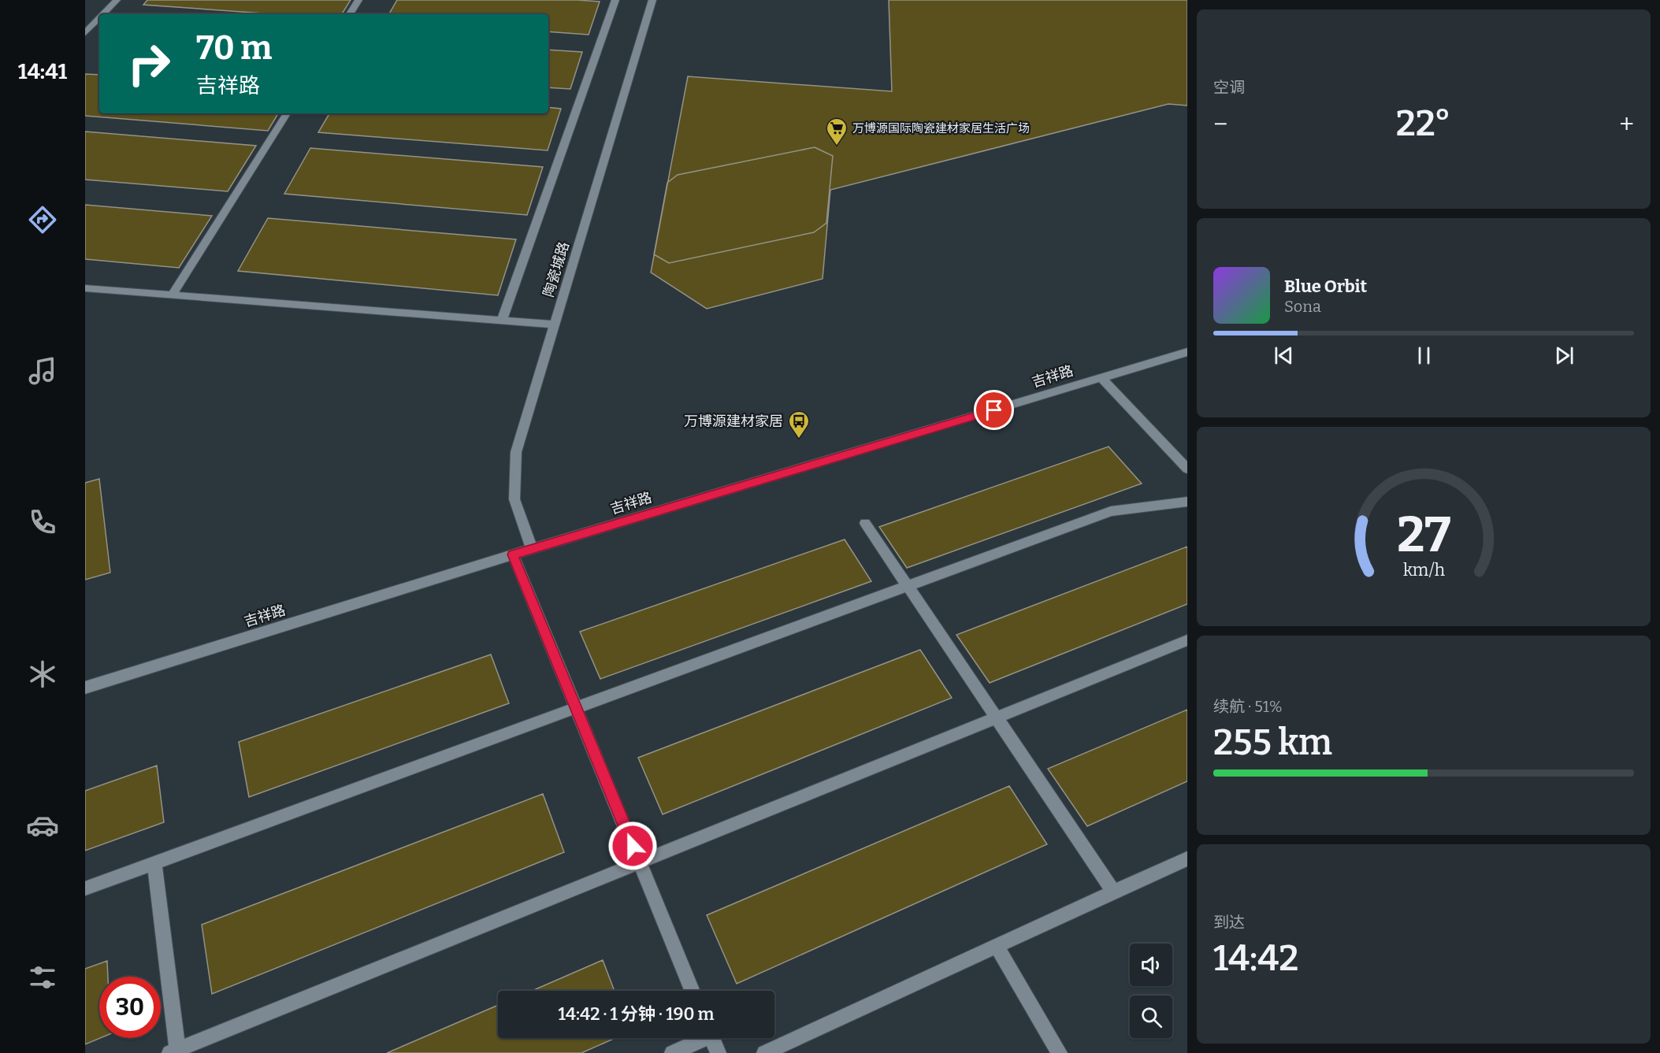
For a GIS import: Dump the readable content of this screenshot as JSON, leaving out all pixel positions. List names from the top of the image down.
{
  "streets": {
    "street": ["陶瓷城路", "吉祥路"]
  },
  "crossings": [
    ["陶瓷城路", "吉祥路"]
  ],
  "places": {
    "supermarket": ["万博源国际陶瓷建材家居生活广场"],
    "bus stop": ["万博源建材家居"]
  },
  "page": {
    "tabs": "14:41",
    "tile": [
      "空调",
      ["续航 · 51%", "255 km"],
      ["到达", "14:42"]
    ],
    "turn": ["70 m", "吉祥路"],
    "heat": ["−", "22°", "+"],
    "song": ["Blue Orbit", "Sona"],
    "limit": "30",
    "trip": "14:42 · 1 分钟 · 190 m",
    "gauge": ["27", "km/h"]
  }
}
